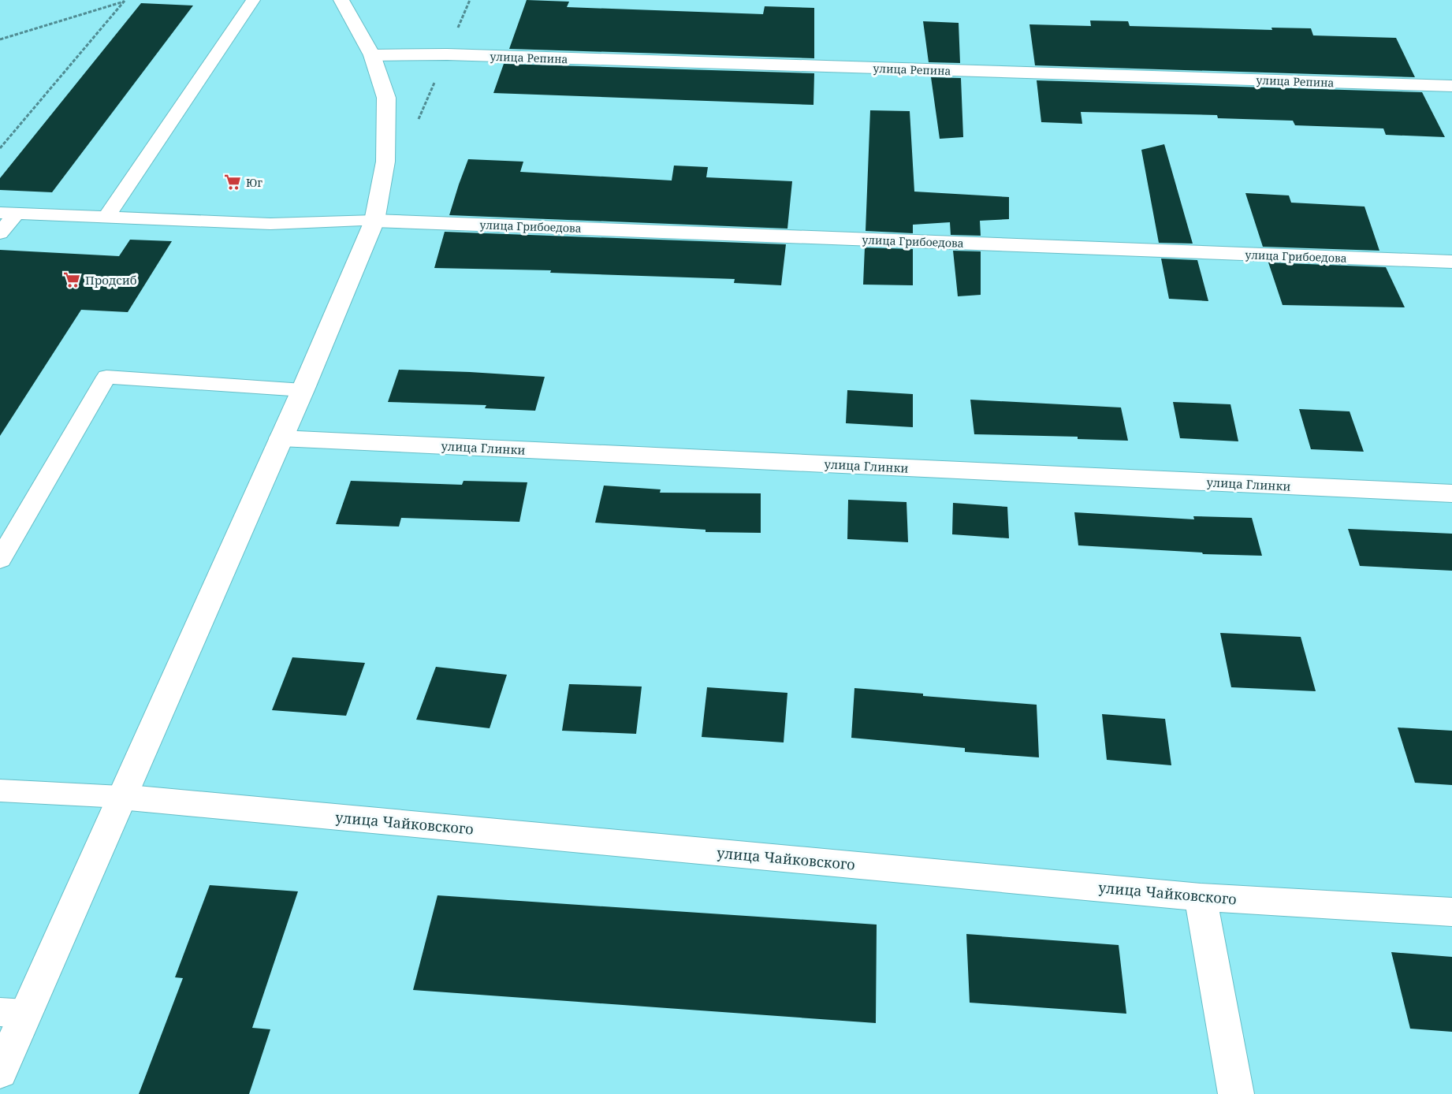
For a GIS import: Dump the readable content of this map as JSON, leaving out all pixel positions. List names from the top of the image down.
{
  "streets": {
    "street": [
      "улица Репина",
      "улица Грибоедова",
      "улица Глинки",
      "улица Чайковского"
    ]
  },
  "places": {
    "supermarket": ["Юг", "Продсиб"]
  }
}
